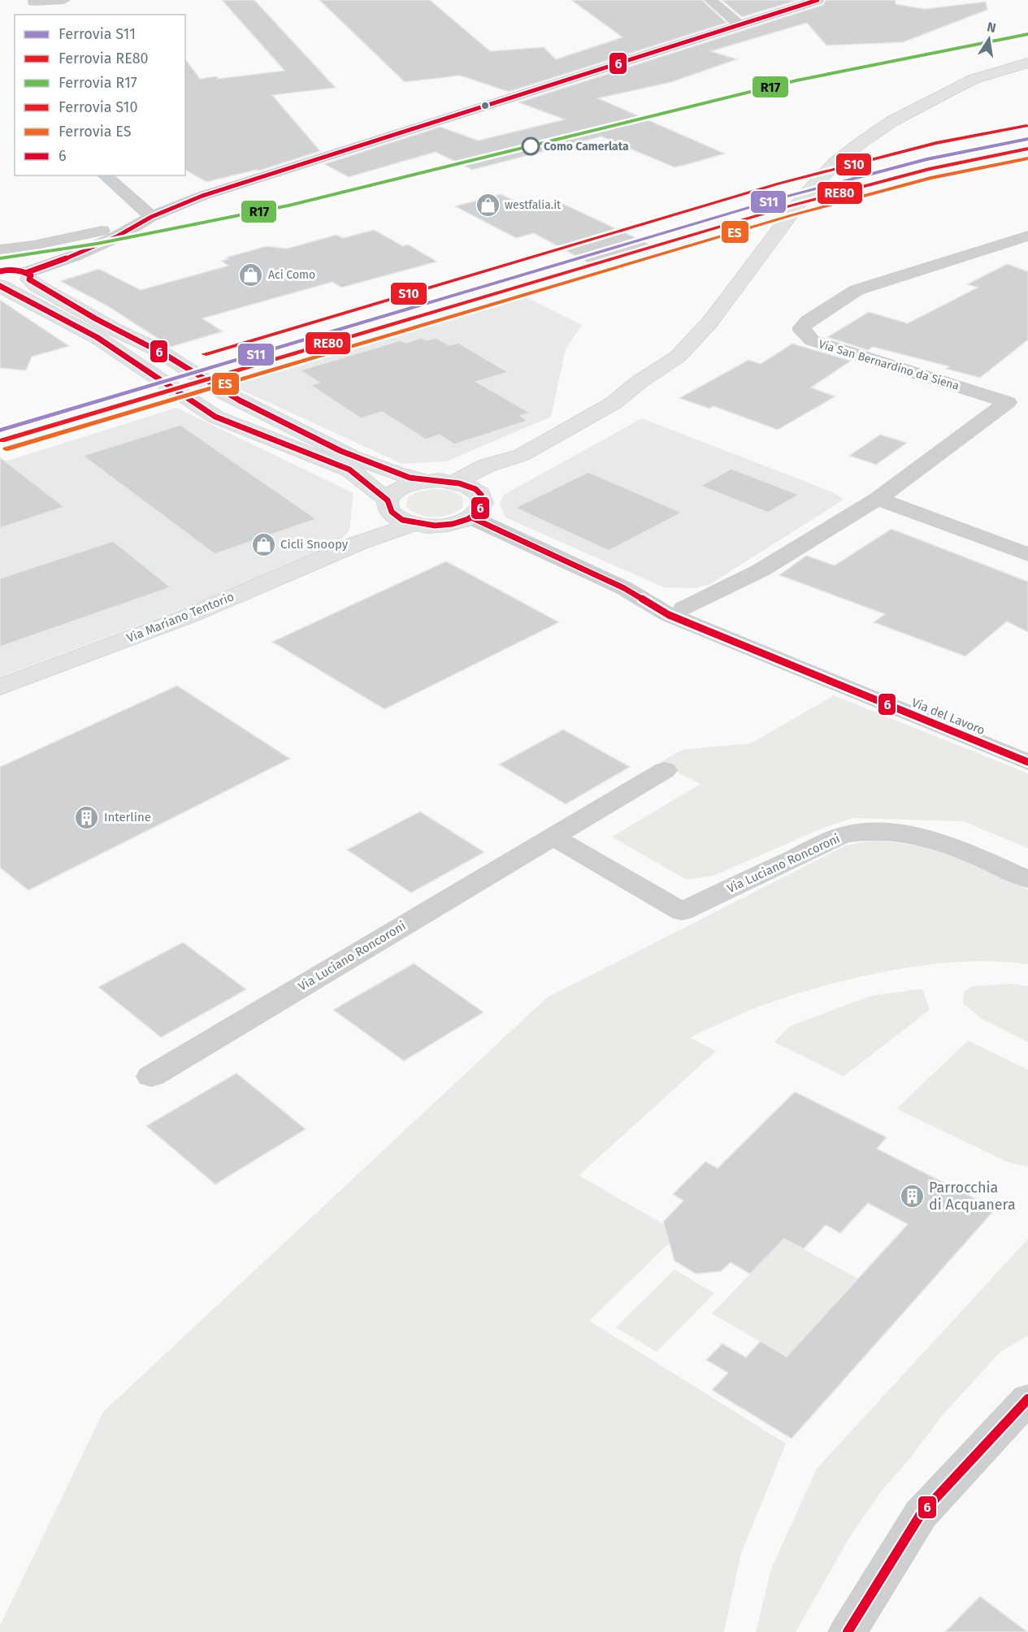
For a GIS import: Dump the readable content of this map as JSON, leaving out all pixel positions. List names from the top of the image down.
{
  "streets": {
    "main road": ["Via Mariano Tentorio"],
    "street": ["Via San Bernardino da Siena", "Via del Lavoro", "Via Luciano Roncoroni"]
  },
  "crossings": [
    ["Via San Bernardino da Siena", "Via del Lavoro"]
  ],
  "places": {
    "other": ["Como Camerlata"],
    "shop": ["westfalia.it", "Aci Como", "Cicli Snoopy"],
    "building": ["Interline", "Parrocchia di Acquanera"]
  },
  "lines": [
    "transit line 6",
    "rail line R17",
    "rail line S10",
    "rail line S11",
    "rail line RE80",
    "rail line ES"
  ],
  "legend": [
    "Ferrovia S11",
    "Ferrovia RE80",
    "Ferrovia R17",
    "Ferrovia S10",
    "Ferrovia ES",
    "6"
  ],
  "north": "top"
}
